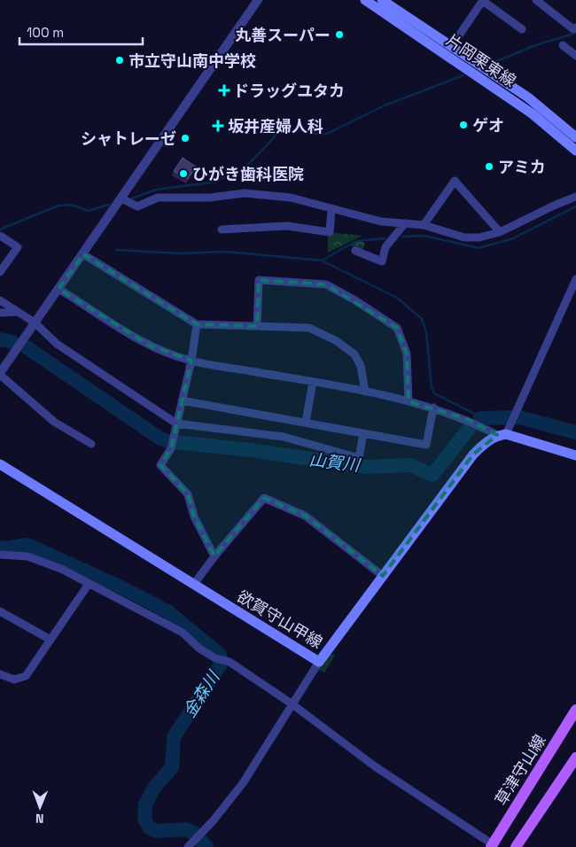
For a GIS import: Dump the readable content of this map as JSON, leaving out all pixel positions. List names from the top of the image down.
{
  "streets": {
    "main road": ["片岡栗東線", "欲賀守山甲線", "草津守山線"]
  },
  "water": ["山賀川", "金森川"],
  "places": {
    "other": [
      "丸善スーパー",
      "市立守山南中学校",
      "ゲオ",
      "シャトレーゼ",
      "アミカ",
      "ひがき歯科医院"
    ],
    "health": ["ドラッグユタカ", "坂井産婦人科"]
  },
  "scale_bar": "100 m",
  "north": "bottom"
}
